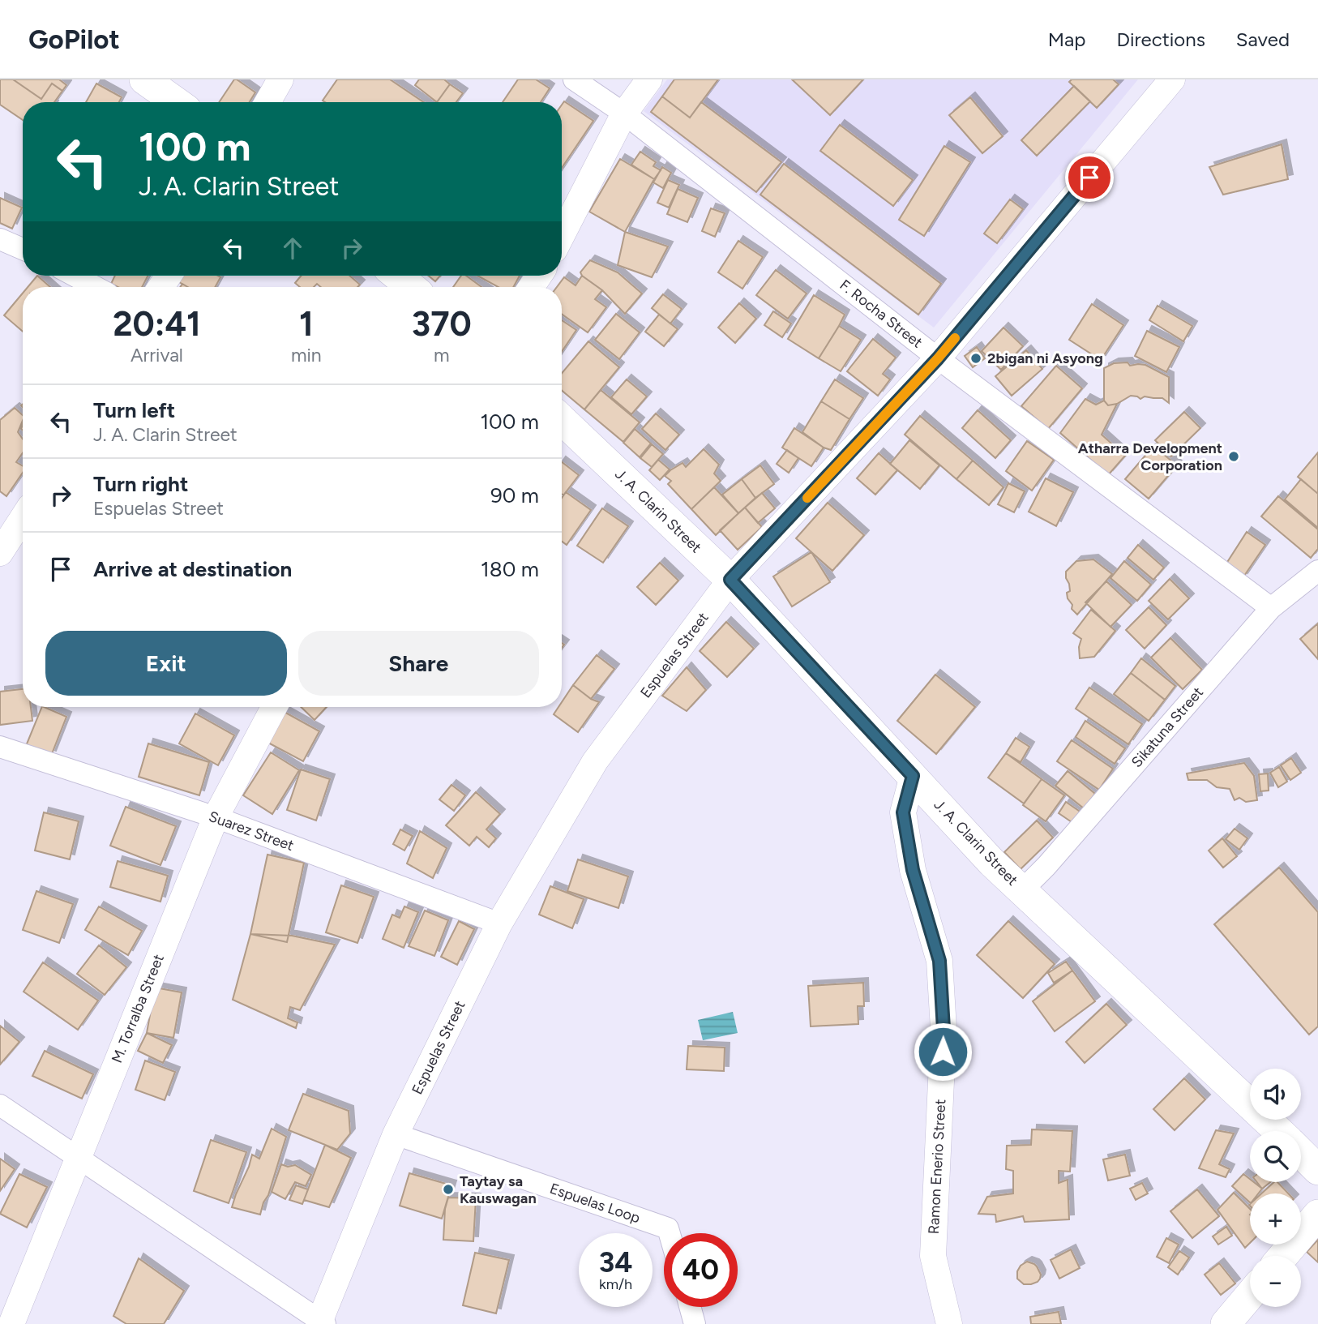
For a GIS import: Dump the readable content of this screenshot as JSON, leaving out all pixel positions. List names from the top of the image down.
{
  "streets": {
    "main road": ["J. A. Clarin Street"],
    "street": [
      "F. Rocha Street",
      "Espuelas Street",
      "Sikatuna Street",
      "Suarez Street",
      "M. Torralba Street",
      "Ramon Enerio Street",
      "Espuelas Loop"
    ]
  },
  "crossings": [
    ["F. Rocha Street", "Espuelas Street"],
    ["F. Rocha Street", "Sikatuna Street"],
    ["J. A. Clarin Street", "Espuelas Street"],
    ["J. A. Clarin Street", "Sikatuna Street"],
    ["J. A. Clarin Street", "Ramon Enerio Street"],
    ["Espuelas Street", "Suarez Street"],
    ["Espuelas Street", "Espuelas Loop"],
    ["Suarez Street", "M. Torralba Street"]
  ],
  "places": ["2bigan ni Asyong", "Atharra Development Corporation", "Taytay sa Kauswagan"],
  "page": {
    "header": "GoPilot",
    "nav": ["Map", "Directions", "Saved"],
    "turn": ["100 m", "J. A. Clarin Street"],
    "eta": [
      "20:41",
      "Arrival",
      "1",
      "min",
      "370",
      "m"
    ],
    "list": [
      {
        "name": "Turn left",
        "note": "J. A. Clarin Street",
        "value": "100 m"
      },
      {
        "name": "Turn right",
        "note": "Espuelas Street",
        "value": "90 m"
      },
      {
        "name": "Arrive at destination",
        "value": "180 m"
      }
    ],
    "buttons": ["Exit", "Share"],
    "map_buttons": ["+", "−"],
    "speed": "34 km/h",
    "limit": "40"
  }
}
